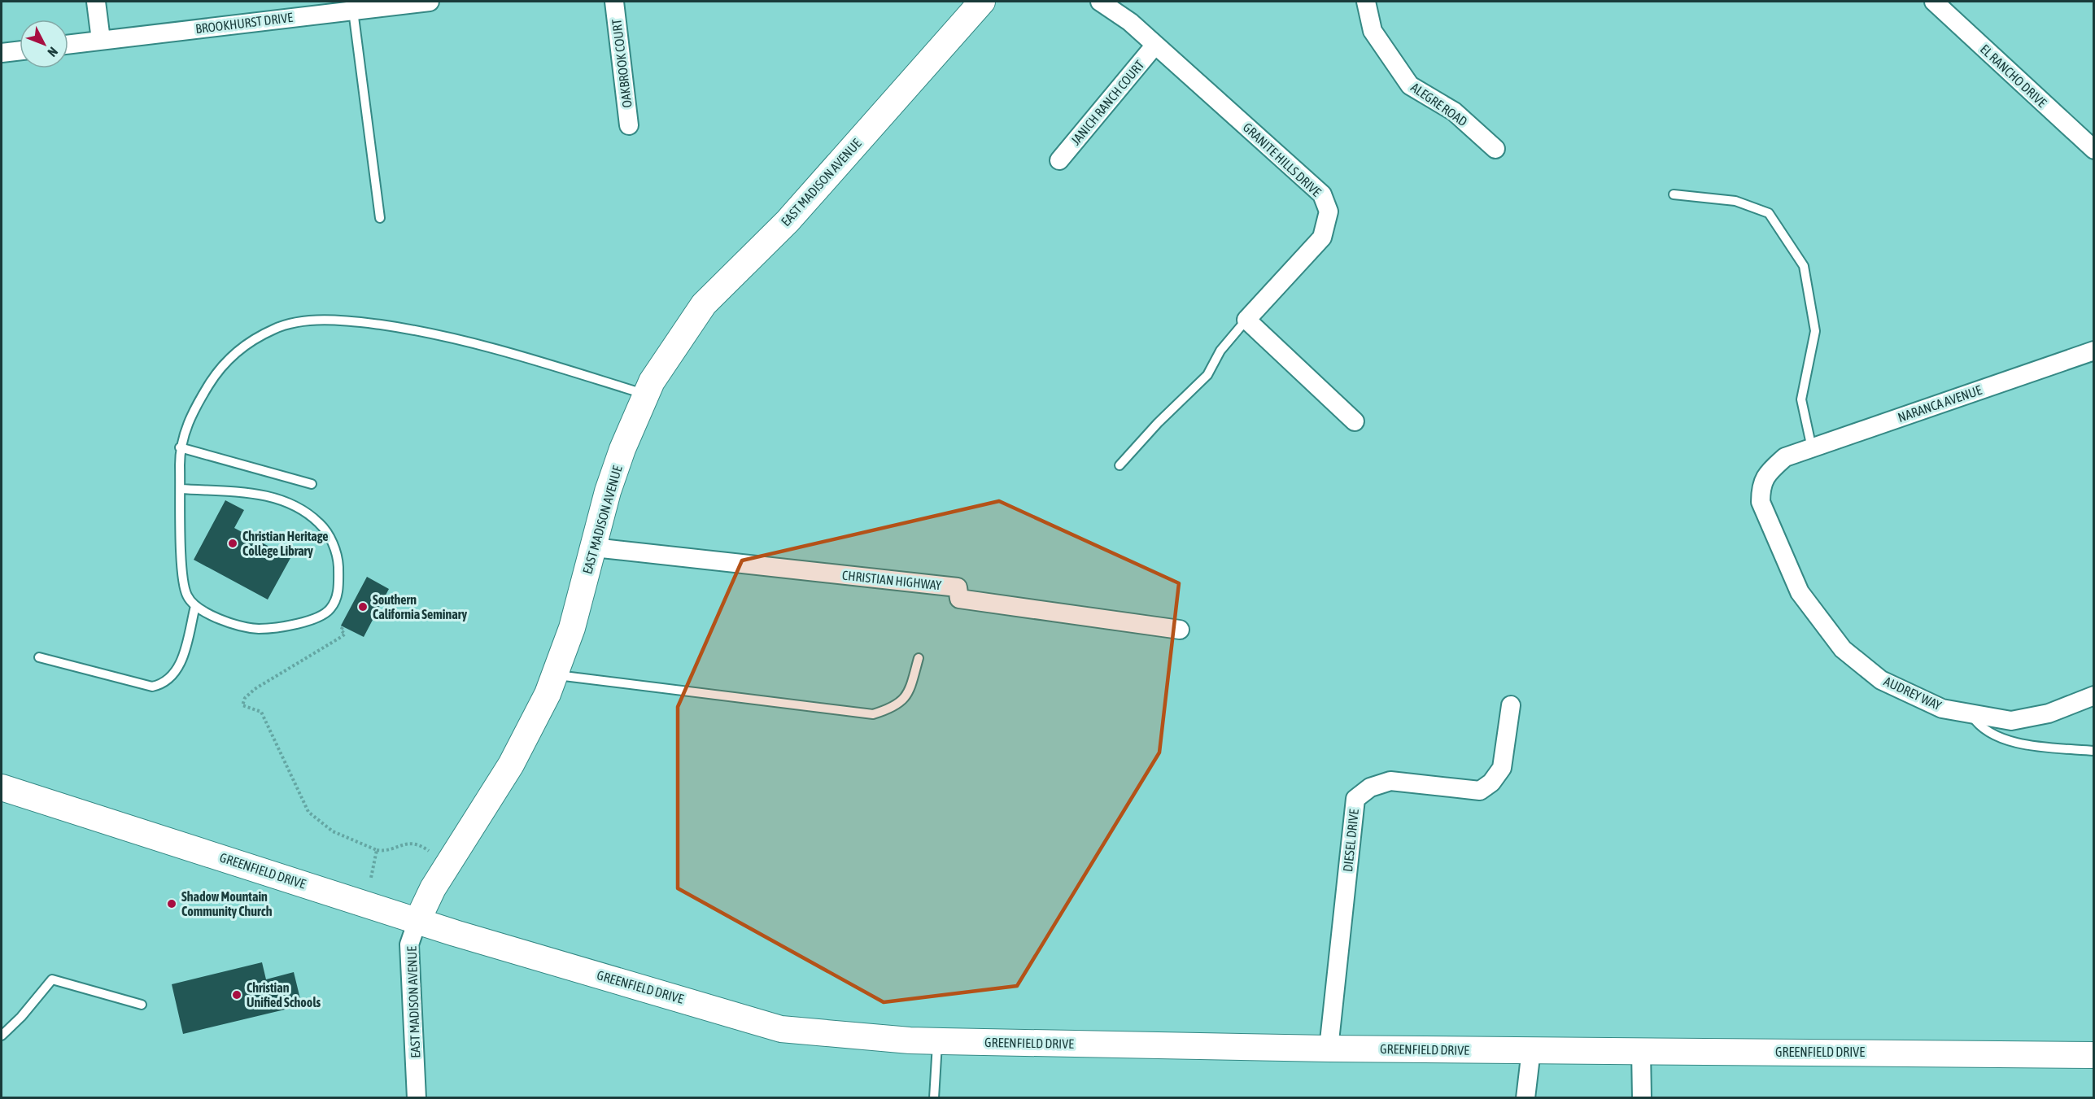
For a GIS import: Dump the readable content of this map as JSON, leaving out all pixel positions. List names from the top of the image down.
{
  "streets": {
    "street": [
      "BROOKHURST DRIVE",
      "OAKBROOK COURT",
      "EL RANCHO DRIVE",
      "JANICH RANCH COURT",
      "ALEGRE ROAD",
      "GRANITE HILLS DRIVE",
      "EAST MADISON AVENUE",
      "NARANCA AVENUE",
      "CHRISTIAN HIGHWAY",
      "AUDREY WAY",
      "DIESEL DRIVE",
      "GREENFIELD DRIVE"
    ]
  },
  "crossings": [
    ["JANICH RANCH COURT", "GRANITE HILLS DRIVE"],
    ["EAST MADISON AVENUE", "CHRISTIAN HIGHWAY"],
    ["EAST MADISON AVENUE", "GREENFIELD DRIVE"],
    ["NARANCA AVENUE", "AUDREY WAY"],
    ["DIESEL DRIVE", "GREENFIELD DRIVE"]
  ],
  "places": [
    "Christian Heritage College Library",
    "Southern California Seminary",
    "Shadow Mountain Community Church",
    "Christian Unified Schools"
  ],
  "north": "bottom right"
}
